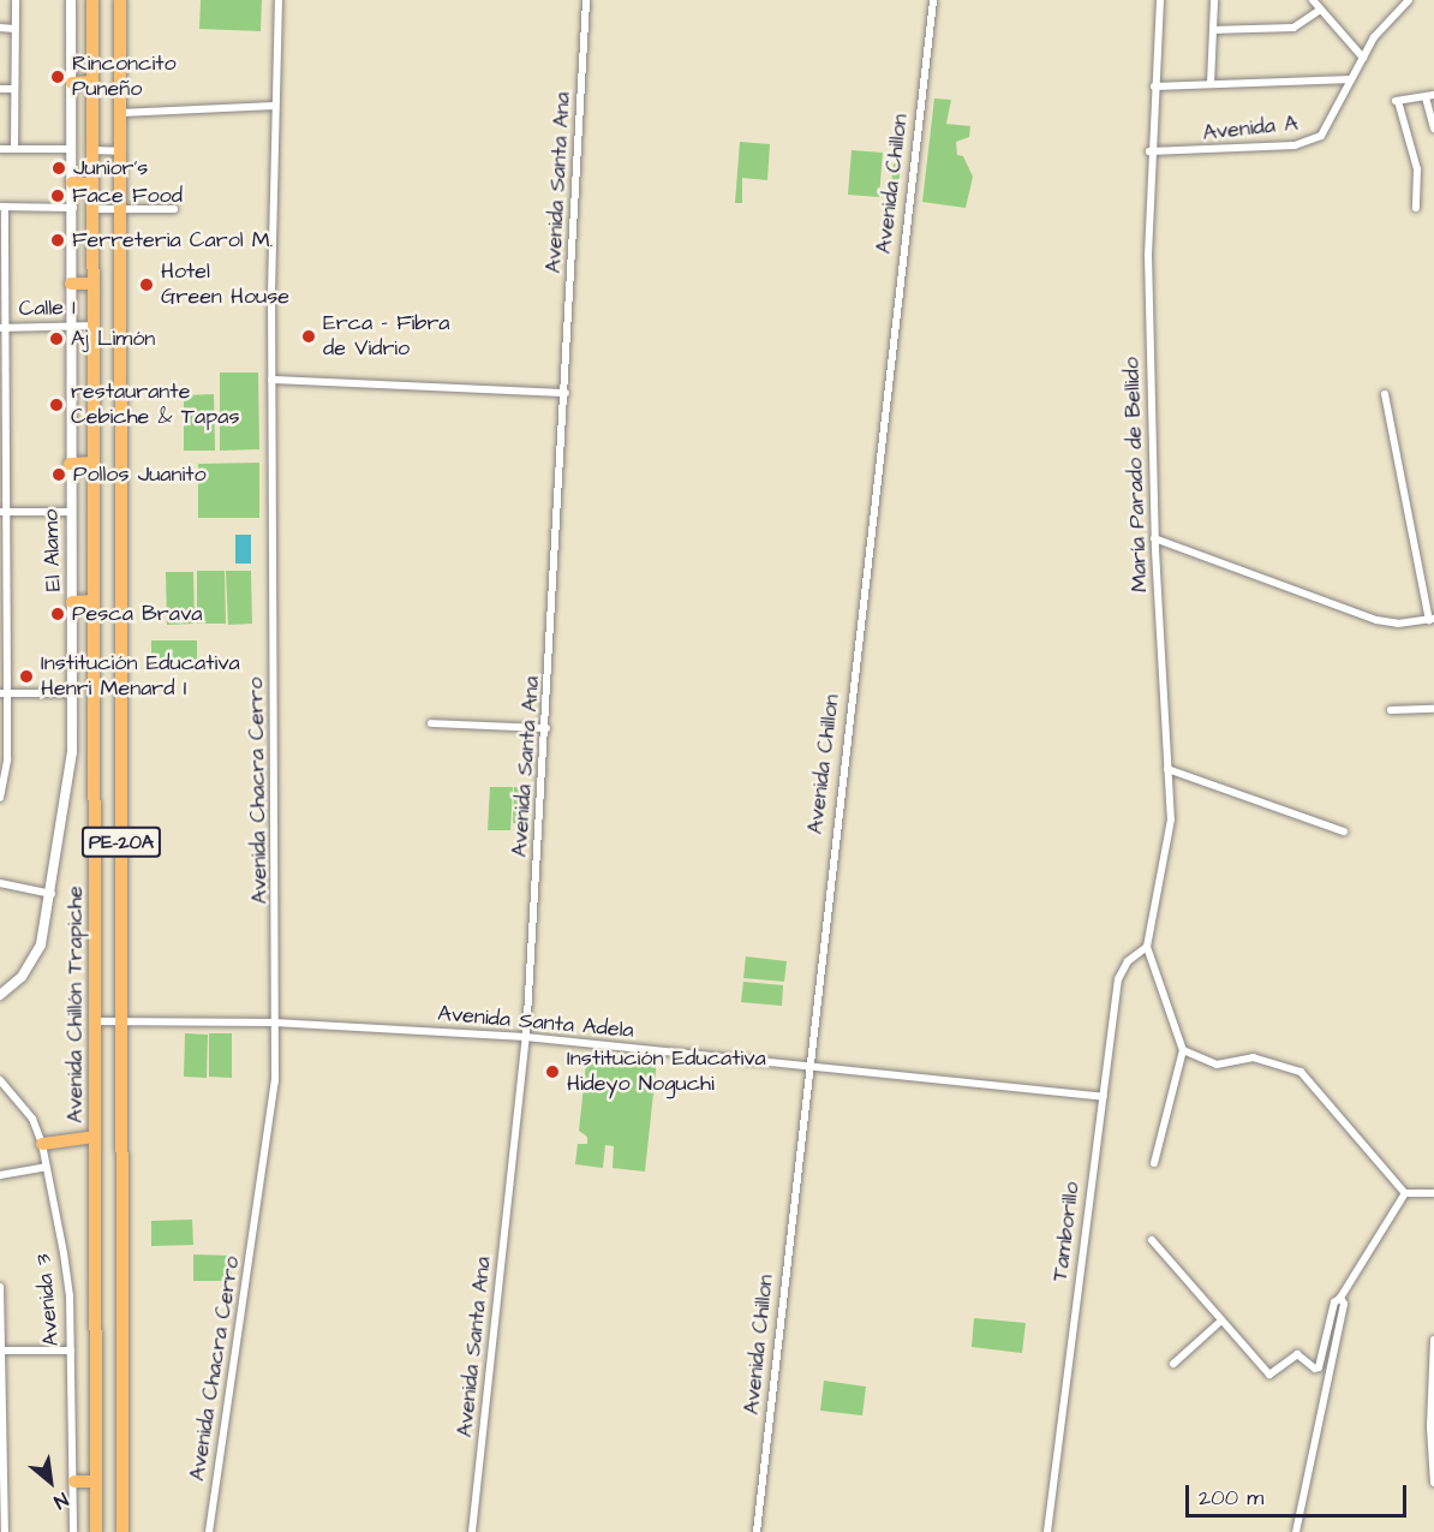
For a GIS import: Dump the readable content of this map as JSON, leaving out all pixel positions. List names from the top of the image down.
{
  "streets": {
    "main road": ["PE-20A", "Avenida Chillón Trapiche"],
    "street": [
      "Avenida A",
      "Avenida Santa Ana",
      "Avenida Chillon",
      "Calle 1",
      "María Parado de Bellido",
      "El Alamo",
      "Avenida Chacra Cerro",
      "Avenida Santa Adela",
      "Tamborillo",
      "Avenida 3"
    ]
  },
  "crossings": [
    ["Avenida A", "María Parado de Bellido"],
    ["Avenida Santa Ana", "Avenida Santa Adela"],
    ["Avenida Chillon", "Avenida Santa Adela"],
    ["Calle 1", "El Alamo"],
    ["Calle 1", "Avenida Chillón Trapiche"],
    ["María Parado de Bellido", "Tamborillo"],
    ["Avenida Chacra Cerro", "Avenida Santa Adela"],
    ["PE-20A", "Avenida Santa Adela"],
    ["Avenida Chillón Trapiche", "Avenida Santa Adela"],
    ["Avenida Santa Adela", "Tamborillo"]
  ],
  "places": [
    "Rinconcito Puneño",
    "Junior's",
    "Face Food",
    "Ferreteria Carol M.",
    "Hotel Green House",
    "Erca - Fibra de Vidrio",
    "Aj Limón",
    "restaurante Cebiche & Tapas",
    "Pollos Juanito",
    "Pesca Brava",
    "Institución Educativa Henri Menard I",
    "Institución Educativa Hideyo Noguchi"
  ],
  "scale_bar": "200 m",
  "north": "bottom right"
}
